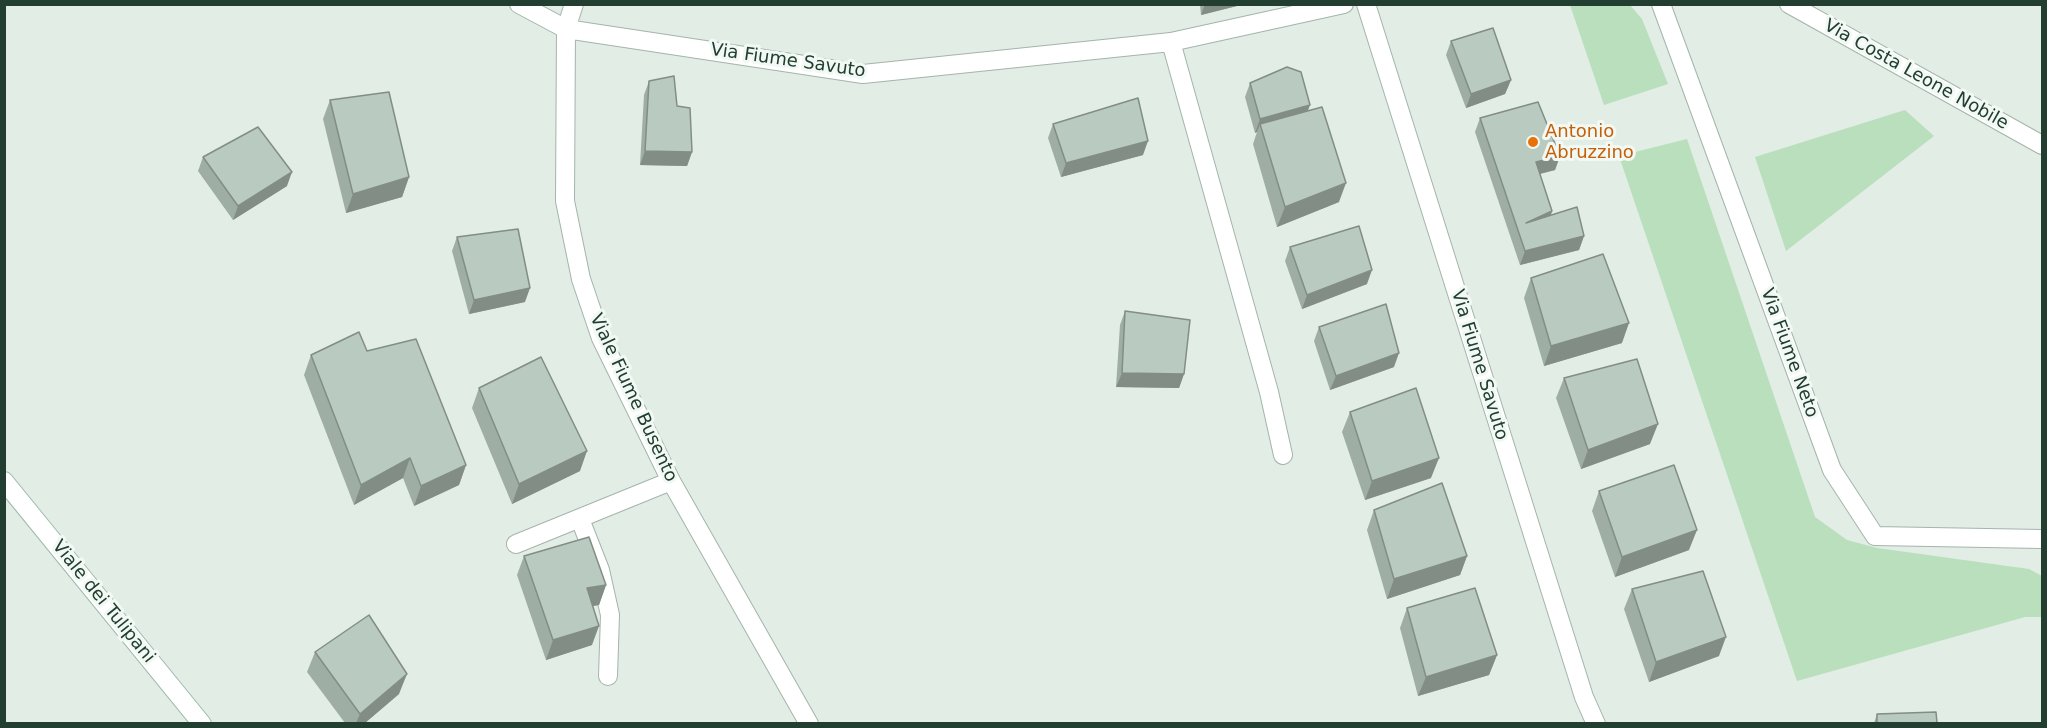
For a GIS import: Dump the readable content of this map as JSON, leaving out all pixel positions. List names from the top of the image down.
{
  "streets": {
    "street": [
      "Via Fiume Savuto",
      "Via Costa Leone Nobile",
      "Via Fiume Neto",
      "Viale Fiume Busento",
      "Viale dei Tulipani"
    ]
  },
  "crossings": [
    ["Via Fiume Savuto", "Viale Fiume Busento"]
  ],
  "places": ["Antonio Abruzzino"]
}
